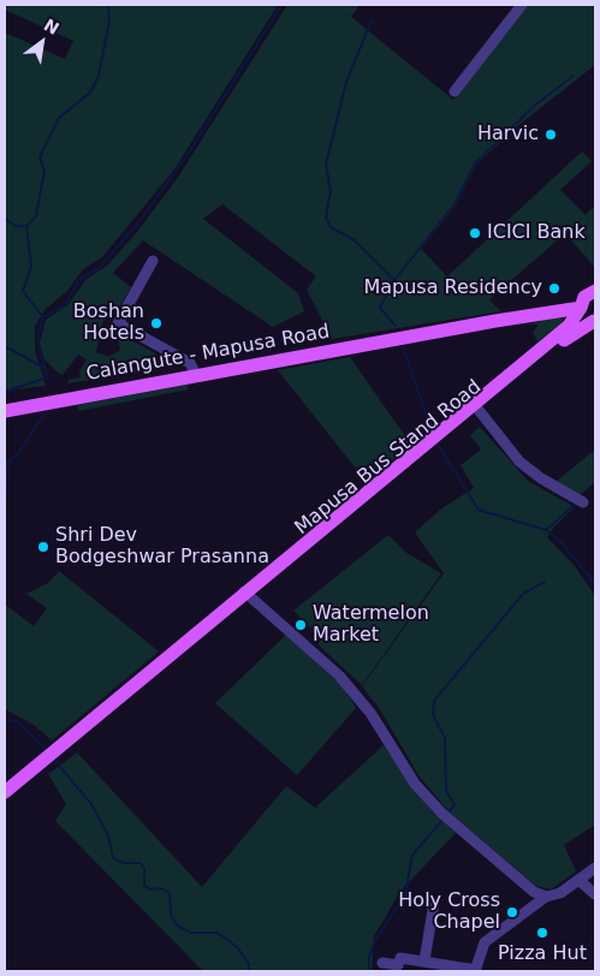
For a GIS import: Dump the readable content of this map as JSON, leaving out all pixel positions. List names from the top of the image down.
{
  "streets": {
    "main road": ["Calangute - Mapusa Road", "Mapusa Bus Stand Road"]
  },
  "crossings": [
    ["Calangute - Mapusa Road", "Mapusa Bus Stand Road"]
  ],
  "places": [
    "Harvic",
    "ICICI Bank",
    "Mapusa Residency",
    "Boshan Hotels",
    "Shri Dev Bodgeshwar Prasanna",
    "Watermelon Market",
    "Holy Cross Chapel",
    "Pizza Hut"
  ],
  "north": "top right"
}
